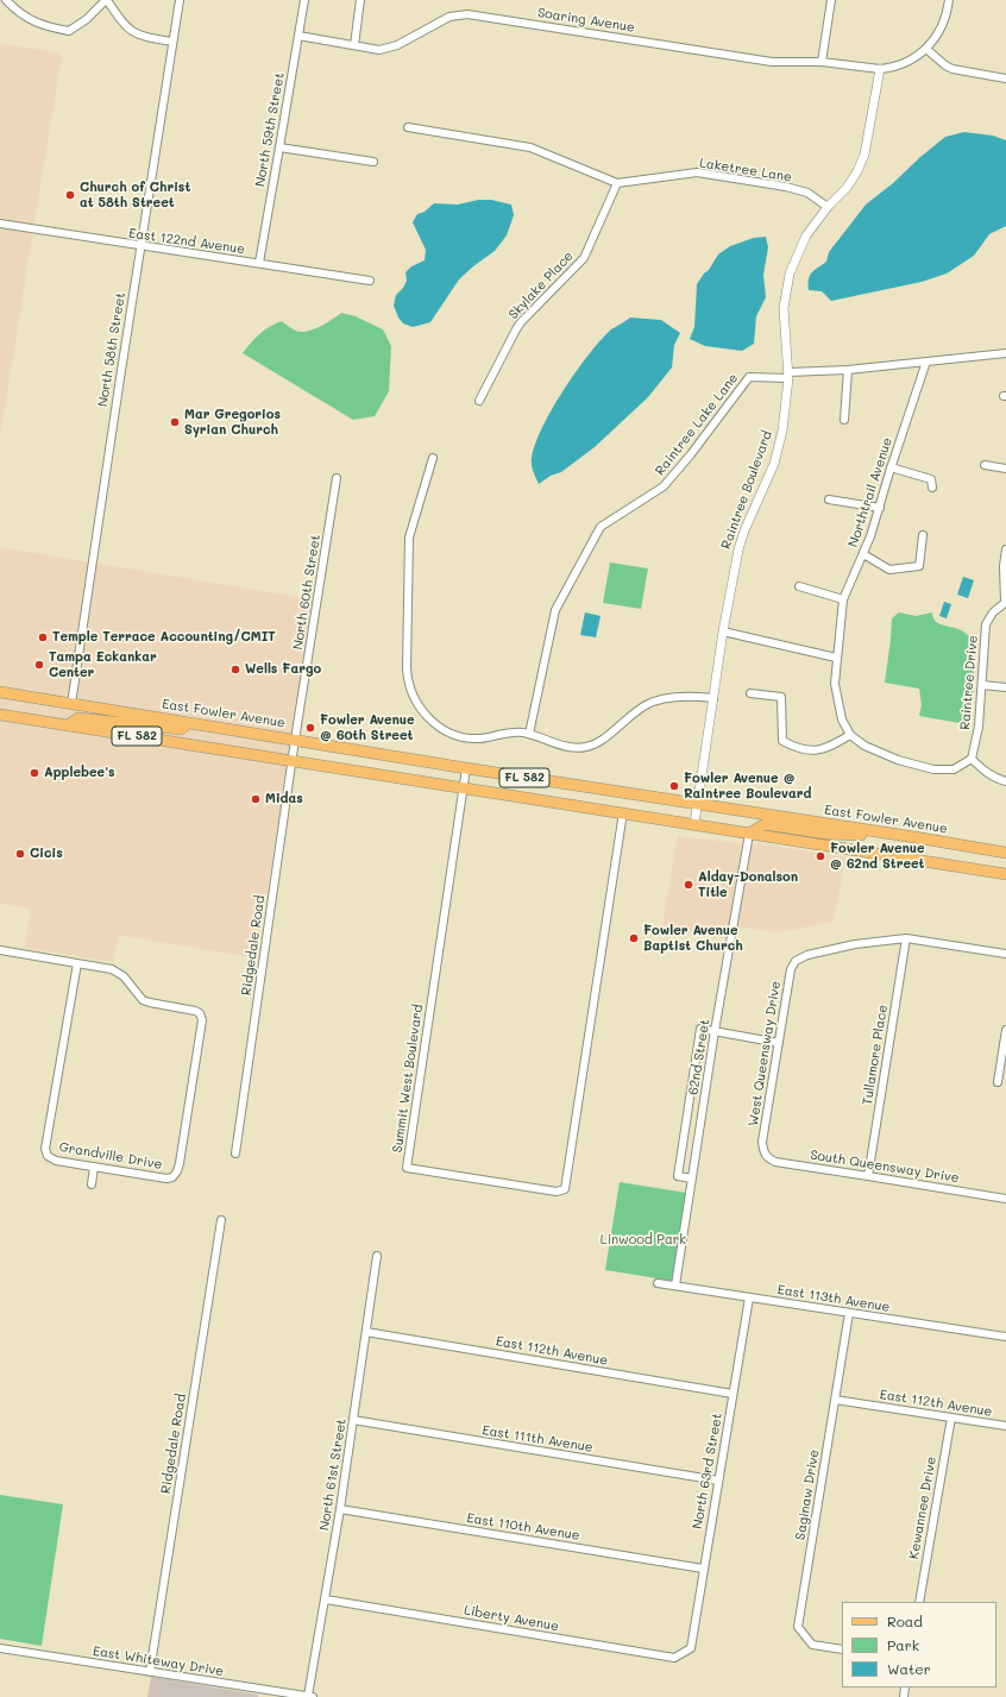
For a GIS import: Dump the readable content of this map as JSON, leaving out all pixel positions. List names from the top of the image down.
{
  "streets": {
    "main road": ["East Fowler Avenue", "FL 582"],
    "street": [
      "Soaring Avenue",
      "North 59th Street",
      "Laketree Lane",
      "East 122nd Avenue",
      "Skylake Place",
      "North 58th Street",
      "Raintree Lake Lane",
      "Raintree Boulevard",
      "Northtrail Avenue",
      "North 60th Street",
      "Raintree Drive",
      "Ridgedale Road",
      "West Queensway Drive",
      "Tullamore Place",
      "62nd Street",
      "Summit West Boulevard",
      "Grandville Drive",
      "South Queensway Drive",
      "East 113th Avenue",
      "East 112th Avenue",
      "East 111th Avenue",
      "North 63rd Street",
      "North 61st Street",
      "Saginaw Drive",
      "Kewannee Drive",
      "East 110th Avenue",
      "Liberty Avenue",
      "East Whiteway Drive"
    ]
  },
  "crossings": [
    ["Soaring Avenue", "North 59th Street"],
    ["Soaring Avenue", "Raintree Boulevard"],
    ["North 59th Street", "East 122nd Avenue"],
    ["Laketree Lane", "Skylake Place"],
    ["Laketree Lane", "Raintree Boulevard"],
    ["East 122nd Avenue", "North 58th Street"],
    ["North 58th Street", "East Fowler Avenue"],
    ["Raintree Lake Lane", "Raintree Boulevard"],
    ["Raintree Boulevard", "East Fowler Avenue"],
    ["Raintree Boulevard", "FL 582"],
    ["North 60th Street", "East Fowler Avenue"],
    ["North 60th Street", "Ridgedale Road"],
    ["East Fowler Avenue", "Ridgedale Road"],
    ["East Fowler Avenue", "Summit West Boulevard"],
    ["FL 582", "Ridgedale Road"],
    ["FL 582", "62nd Street"],
    ["FL 582", "Summit West Boulevard"],
    ["Ridgedale Road", "East Whiteway Drive"],
    ["West Queensway Drive", "Tullamore Place"],
    ["West Queensway Drive", "South Queensway Drive"],
    ["Tullamore Place", "South Queensway Drive"],
    ["62nd Street", "East 113th Avenue"],
    ["East 113th Avenue", "North 63rd Street"],
    ["East 113th Avenue", "Saginaw Drive"],
    ["East 112th Avenue", "North 63rd Street"],
    ["East 112th Avenue", "North 61st Street"],
    ["East 112th Avenue", "Saginaw Drive"],
    ["East 112th Avenue", "Kewannee Drive"],
    ["East 111th Avenue", "North 63rd Street"],
    ["East 111th Avenue", "North 61st Street"],
    ["North 63rd Street", "East 110th Avenue"],
    ["North 63rd Street", "Liberty Avenue"],
    ["North 61st Street", "East 110th Avenue"],
    ["North 61st Street", "Liberty Avenue"],
    ["North 61st Street", "East Whiteway Drive"]
  ],
  "parks": ["Linwood Park"],
  "places": [
    "Church of Christ at 58th Street",
    "Mar Gregorios Syrian Church",
    "Temple Terrace Accounting/CMIT",
    "Tampa Eckankar Center",
    "Wells Fargo",
    "Fowler Avenue @ 60th Street",
    "Applebee's",
    "Fowler Avenue @ Raintree Boulevard",
    "Midas",
    "Cicis",
    "Fowler Avenue @ 62nd Street",
    "Alday-Donalson Title",
    "Fowler Avenue Baptist Church"
  ],
  "legend": ["Road", "Park", "Water"]
}
